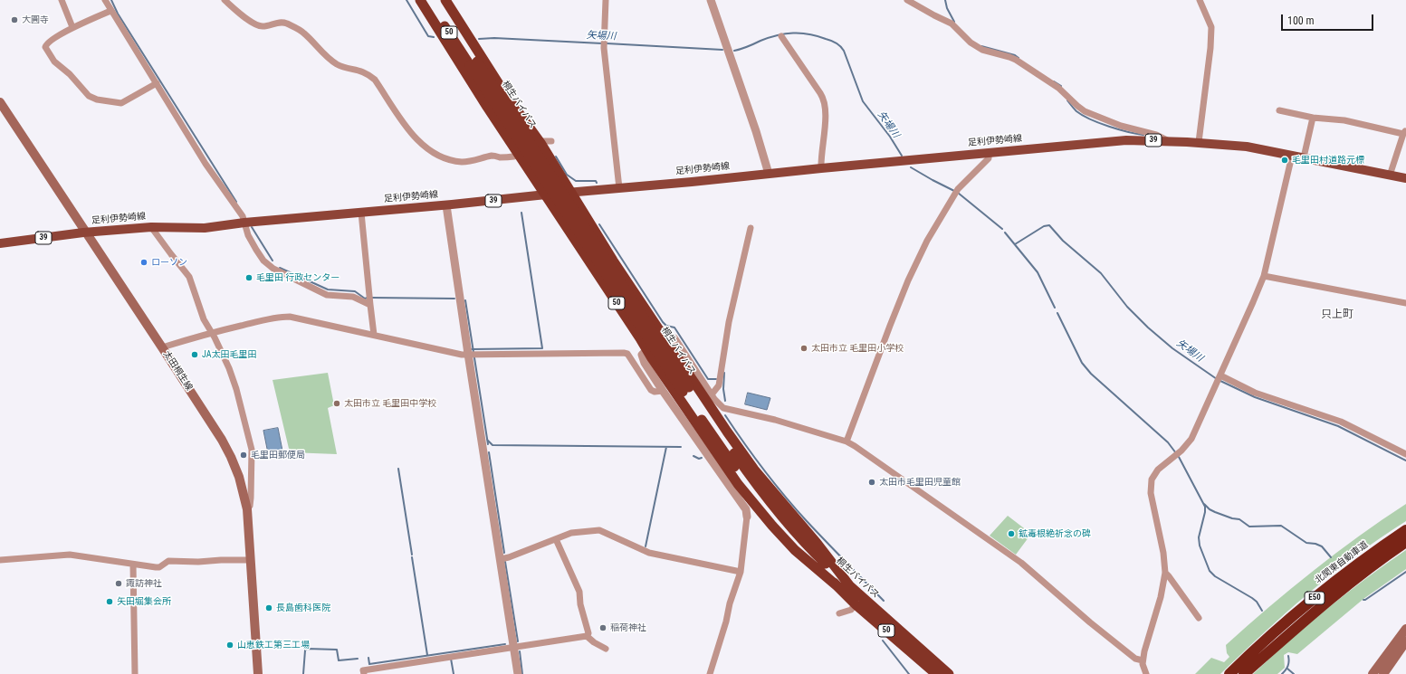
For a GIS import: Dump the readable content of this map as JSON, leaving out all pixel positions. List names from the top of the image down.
{
  "streets": {
    "highway": [
      "50",
      "桐生バイパス",
      "北関東自動車道",
      "E50"
    ],
    "main road": ["39", "足利伊勢崎線", "太田桐生線"]
  },
  "crossings": [
    ["50", "桐生バイパス"],
    ["50", "足利伊勢崎線"],
    ["足利伊勢崎線", "太田桐生線"]
  ],
  "districts": ["只上町"],
  "water": ["矢場川"],
  "places": [
    "大圓寺",
    "毛里田村道路元標",
    "ローソン",
    "毛里田 行政センター",
    "太田市立 毛里田小学校",
    "JA太田毛里田",
    "太田市立 毛里田中学校",
    "毛里田郵便局",
    "太田市毛里田児童館",
    "鉱毒根絶祈念の碑",
    "諏訪神社",
    "矢田堀集会所",
    "長島歯科医院",
    "稲荷神社",
    "山恵鉄工第三工場"
  ],
  "scale_bar": "100 m"
}
